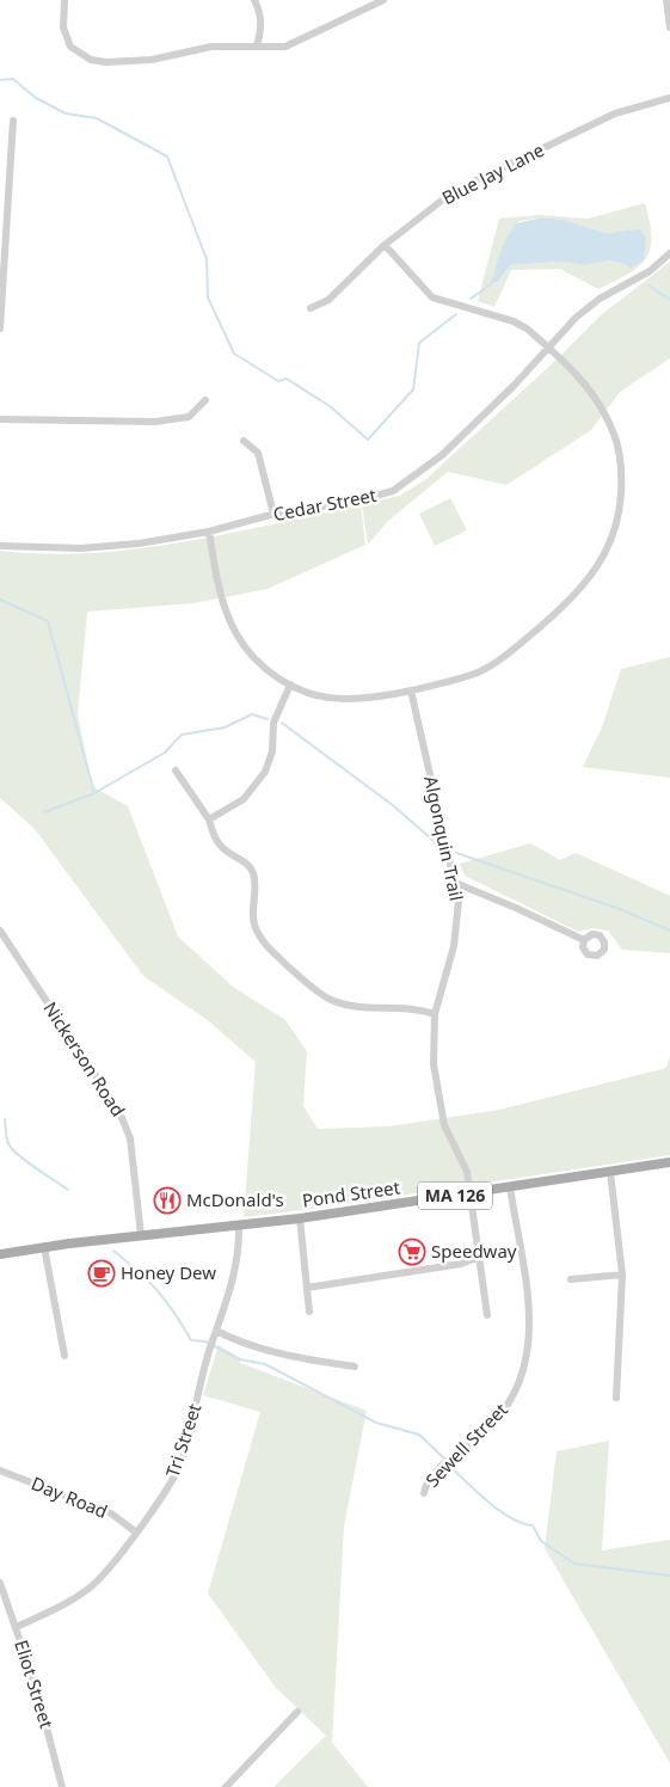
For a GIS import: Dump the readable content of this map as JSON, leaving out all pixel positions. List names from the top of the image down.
{
  "streets": {
    "main road": ["Pond Street", "MA 126"],
    "street": [
      "Blue Jay Lane",
      "Cedar Street",
      "Algonquin Trail",
      "Nickerson Road",
      "Tri Street",
      "Sewell Street",
      "Day Road",
      "Eliot Street"
    ]
  },
  "crossings": [
    ["Algonquin Trail", "Pond Street"],
    ["Nickerson Road", "Pond Street"],
    ["Pond Street", "Tri Street"],
    ["Pond Street", "Sewell Street"],
    ["Tri Street", "Day Road"],
    ["Tri Street", "Eliot Street"]
  ],
  "places": {
    "restaurant": ["McDonald's"],
    "supermarket": ["Speedway"],
    "cafe": ["Honey Dew"]
  }
}
